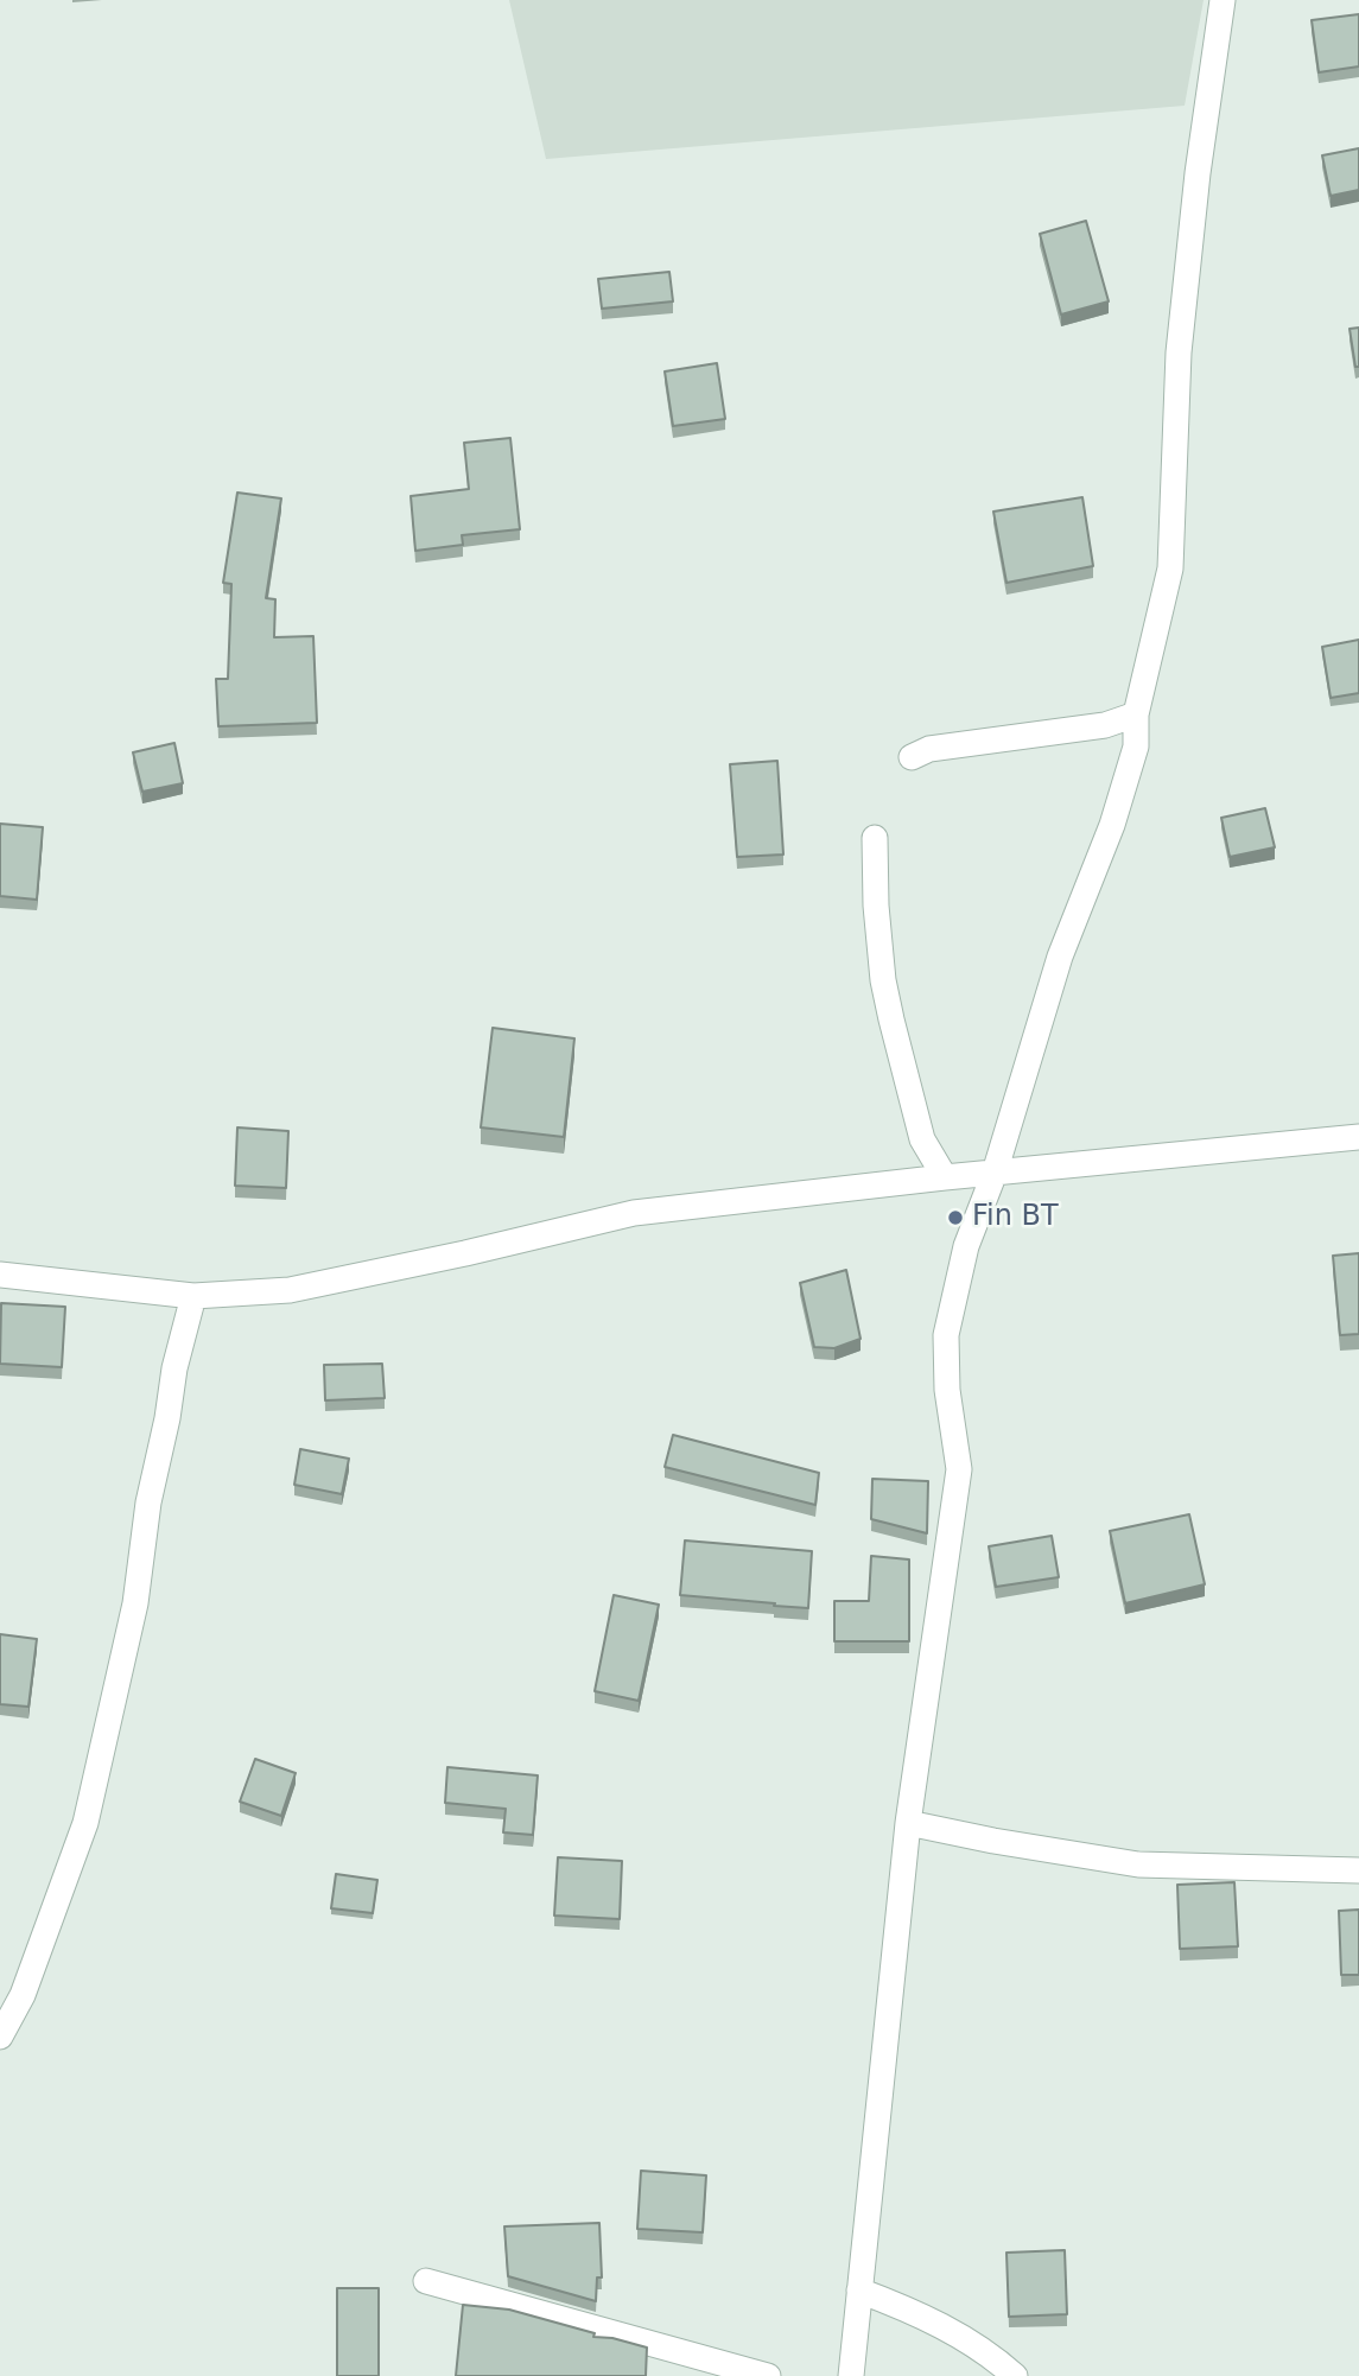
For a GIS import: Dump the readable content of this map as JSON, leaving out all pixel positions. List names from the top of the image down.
{
  "places": ["Fin BT"]
}
